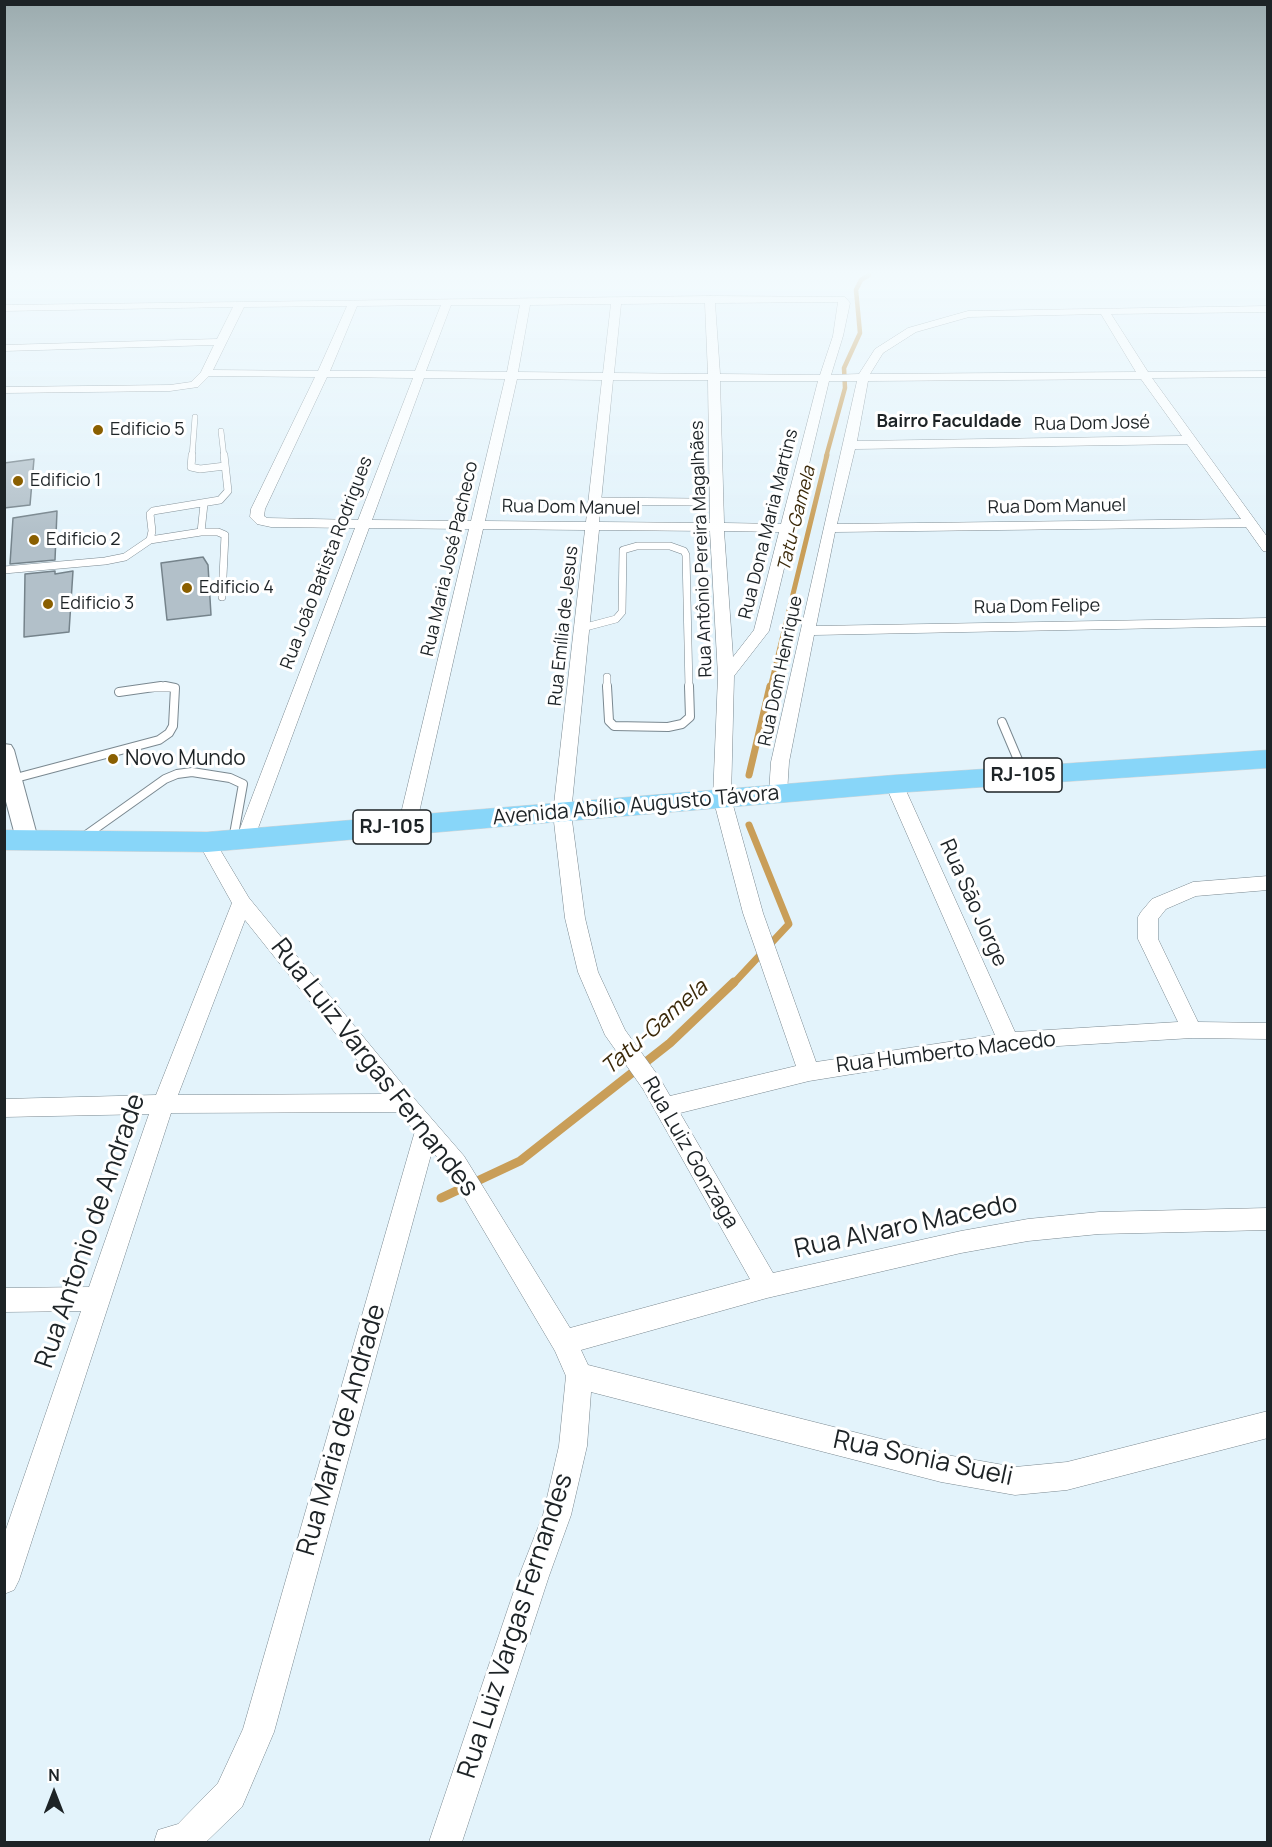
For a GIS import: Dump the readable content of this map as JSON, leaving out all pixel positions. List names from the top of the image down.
{
  "streets": {
    "main road": ["RJ-105", "Avenida Abílio Augusto Távora"],
    "street": [
      "Rua Dom José",
      "Rua Dom Manuel",
      "Rua Dona Maria Martins",
      "Rua Antônio Pereira Magalhães",
      "Rua Maria José Pacheco",
      "Rua João Batista Rodrigues",
      "Rua Dom Felipe",
      "Rua Emília de Jesus",
      "Rua Dom Henrique",
      "Rua Sāo Jorge",
      "Rua Humberto Macedo",
      "Rua Luiz Vargas Fernandes",
      "Rua Luiz Gonzaga",
      "Rua Alvaro Macedo",
      "Rua Antonio de Andrade",
      "Rua Maria de Andrade",
      "Rua Sonia Sueli"
    ]
  },
  "crossings": [
    ["Rua Dom José", "Rua Dom Henrique"],
    ["Rua Dom Manuel", "Rua Dona Maria Martins"],
    ["Rua Dom Manuel", "Rua Antônio Pereira Magalhães"],
    ["Rua Dom Manuel", "Rua Maria José Pacheco"],
    ["Rua Dom Manuel", "Rua João Batista Rodrigues"],
    ["Rua Dom Manuel", "Rua Emília de Jesus"],
    ["Rua Dom Manuel", "Rua Dom Henrique"],
    ["Rua Dona Maria Martins", "Rua Antônio Pereira Magalhães"],
    ["Rua Antônio Pereira Magalhães", "Avenida Abílio Augusto Távora"],
    ["Rua Antônio Pereira Magalhães", "Rua Humberto Macedo"],
    ["Rua Maria José Pacheco", "Avenida Abílio Augusto Távora"],
    ["Rua João Batista Rodrigues", "Avenida Abílio Augusto Távora"],
    ["Rua João Batista Rodrigues", "Rua Luiz Vargas Fernandes"],
    ["Rua Dom Felipe", "Rua Dom Henrique"],
    ["Rua Emília de Jesus", "Avenida Abílio Augusto Távora"],
    ["Rua Emília de Jesus", "Rua Luiz Gonzaga"],
    ["Rua Dom Henrique", "Avenida Abílio Augusto Távora"],
    ["Avenida Abílio Augusto Távora", "Rua Sāo Jorge"],
    ["Avenida Abílio Augusto Távora", "Rua Luiz Vargas Fernandes"],
    ["Avenida Abílio Augusto Távora", "Rua Luiz Gonzaga"],
    ["Rua Sāo Jorge", "Rua Humberto Macedo"],
    ["Rua Humberto Macedo", "Rua Luiz Gonzaga"],
    ["Rua Luiz Vargas Fernandes", "Rua Alvaro Macedo"],
    ["Rua Luiz Vargas Fernandes", "Rua Antonio de Andrade"],
    ["Rua Luiz Vargas Fernandes", "Rua Maria de Andrade"],
    ["Rua Luiz Vargas Fernandes", "Rua Sonia Sueli"],
    ["Rua Luiz Gonzaga", "Rua Alvaro Macedo"]
  ],
  "districts": ["Bairro Faculdade"],
  "water": ["Tatu-Gamela"],
  "places": [
    "Edificio 5",
    "Edificio 1",
    "Edificio 2",
    "Edificio 4",
    "Edificio 3",
    "Novo Mundo"
  ],
  "north": "top"
}
